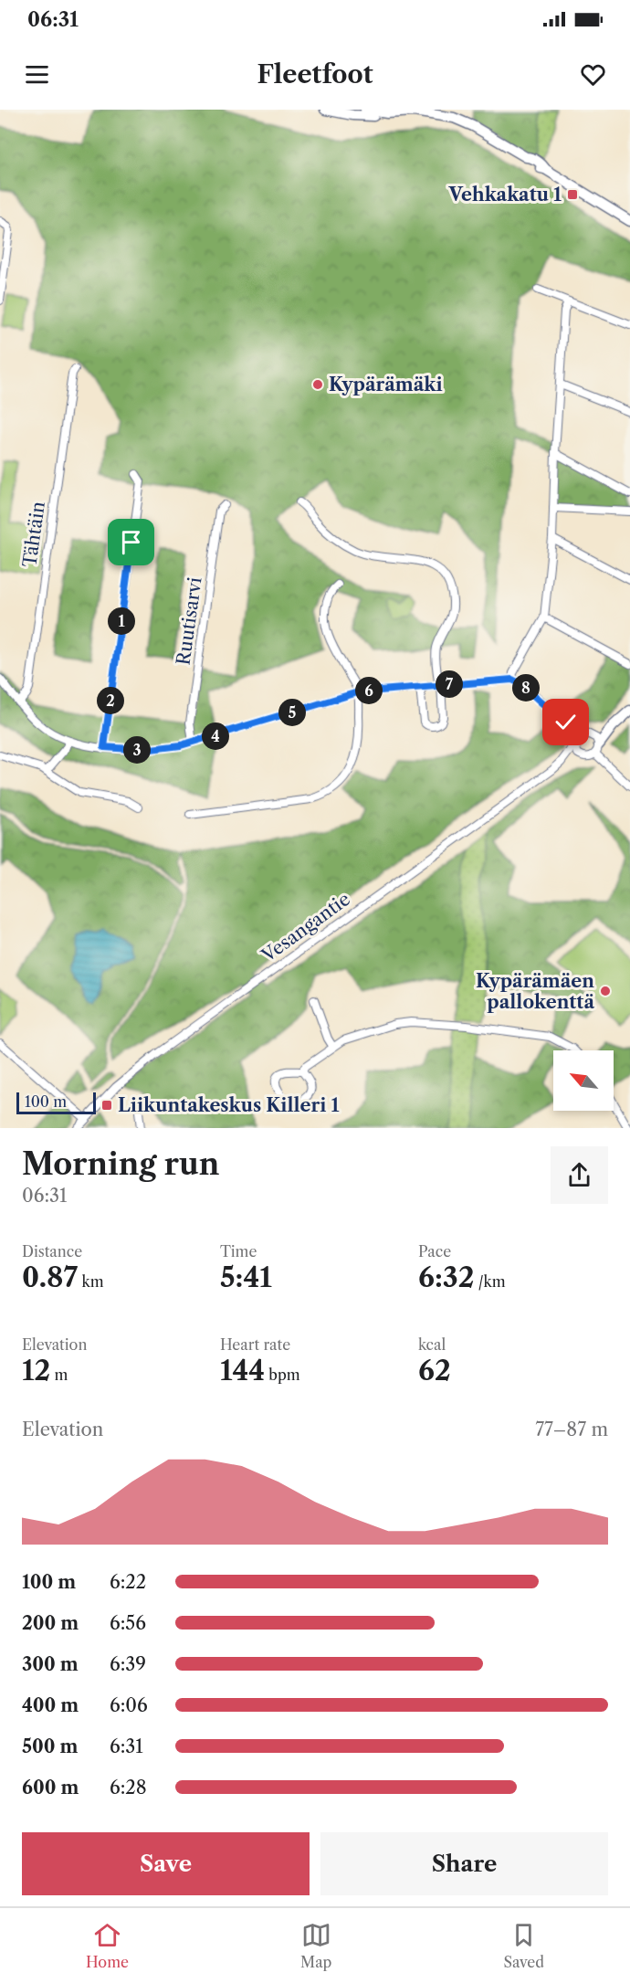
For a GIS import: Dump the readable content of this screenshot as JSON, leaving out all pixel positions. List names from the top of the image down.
{
  "streets": {
    "street": ["Tähtäin", "Ruutisarvi", "Vesangantie"]
  },
  "places": {
    "transit": ["Vehkakatu 1", "Liikuntakeskus Killeri 1"],
    "other": ["Kypärämäki", "Kypärämäen pallokenttä"]
  },
  "scale_bar": "100 m",
  "north": "top left",
  "page": {
    "status": "06:31",
    "header": "Fleetfoot",
    "pins": [
      "1",
      "7",
      "8",
      "6",
      "2",
      "5",
      "4",
      "3"
    ],
    "scale": "100 m",
    "heading": ["Morning run", "06:31"],
    "stats": [
      ["Distance", "0.87 km"],
      ["Time", "5:41"],
      ["Pace", "6:32 /km"],
      ["Elevation", "12 m"],
      ["Heart rate", "144 bpm"],
      ["kcal", "62"]
    ],
    "chart": ["Elevation", "77–87 m"],
    "list": [
      {
        "name": "100 m",
        "note": "6:22"
      },
      {
        "name": "200 m",
        "note": "6:56"
      },
      {
        "name": "300 m",
        "note": "6:39"
      },
      {
        "name": "400 m",
        "note": "6:06"
      },
      {
        "name": "500 m",
        "note": "6:31"
      },
      {
        "name": "600 m",
        "note": "6:28"
      }
    ],
    "buttons": ["Save", "Share"],
    "tabs": ["Home", "Map", "Saved"]
  }
}
